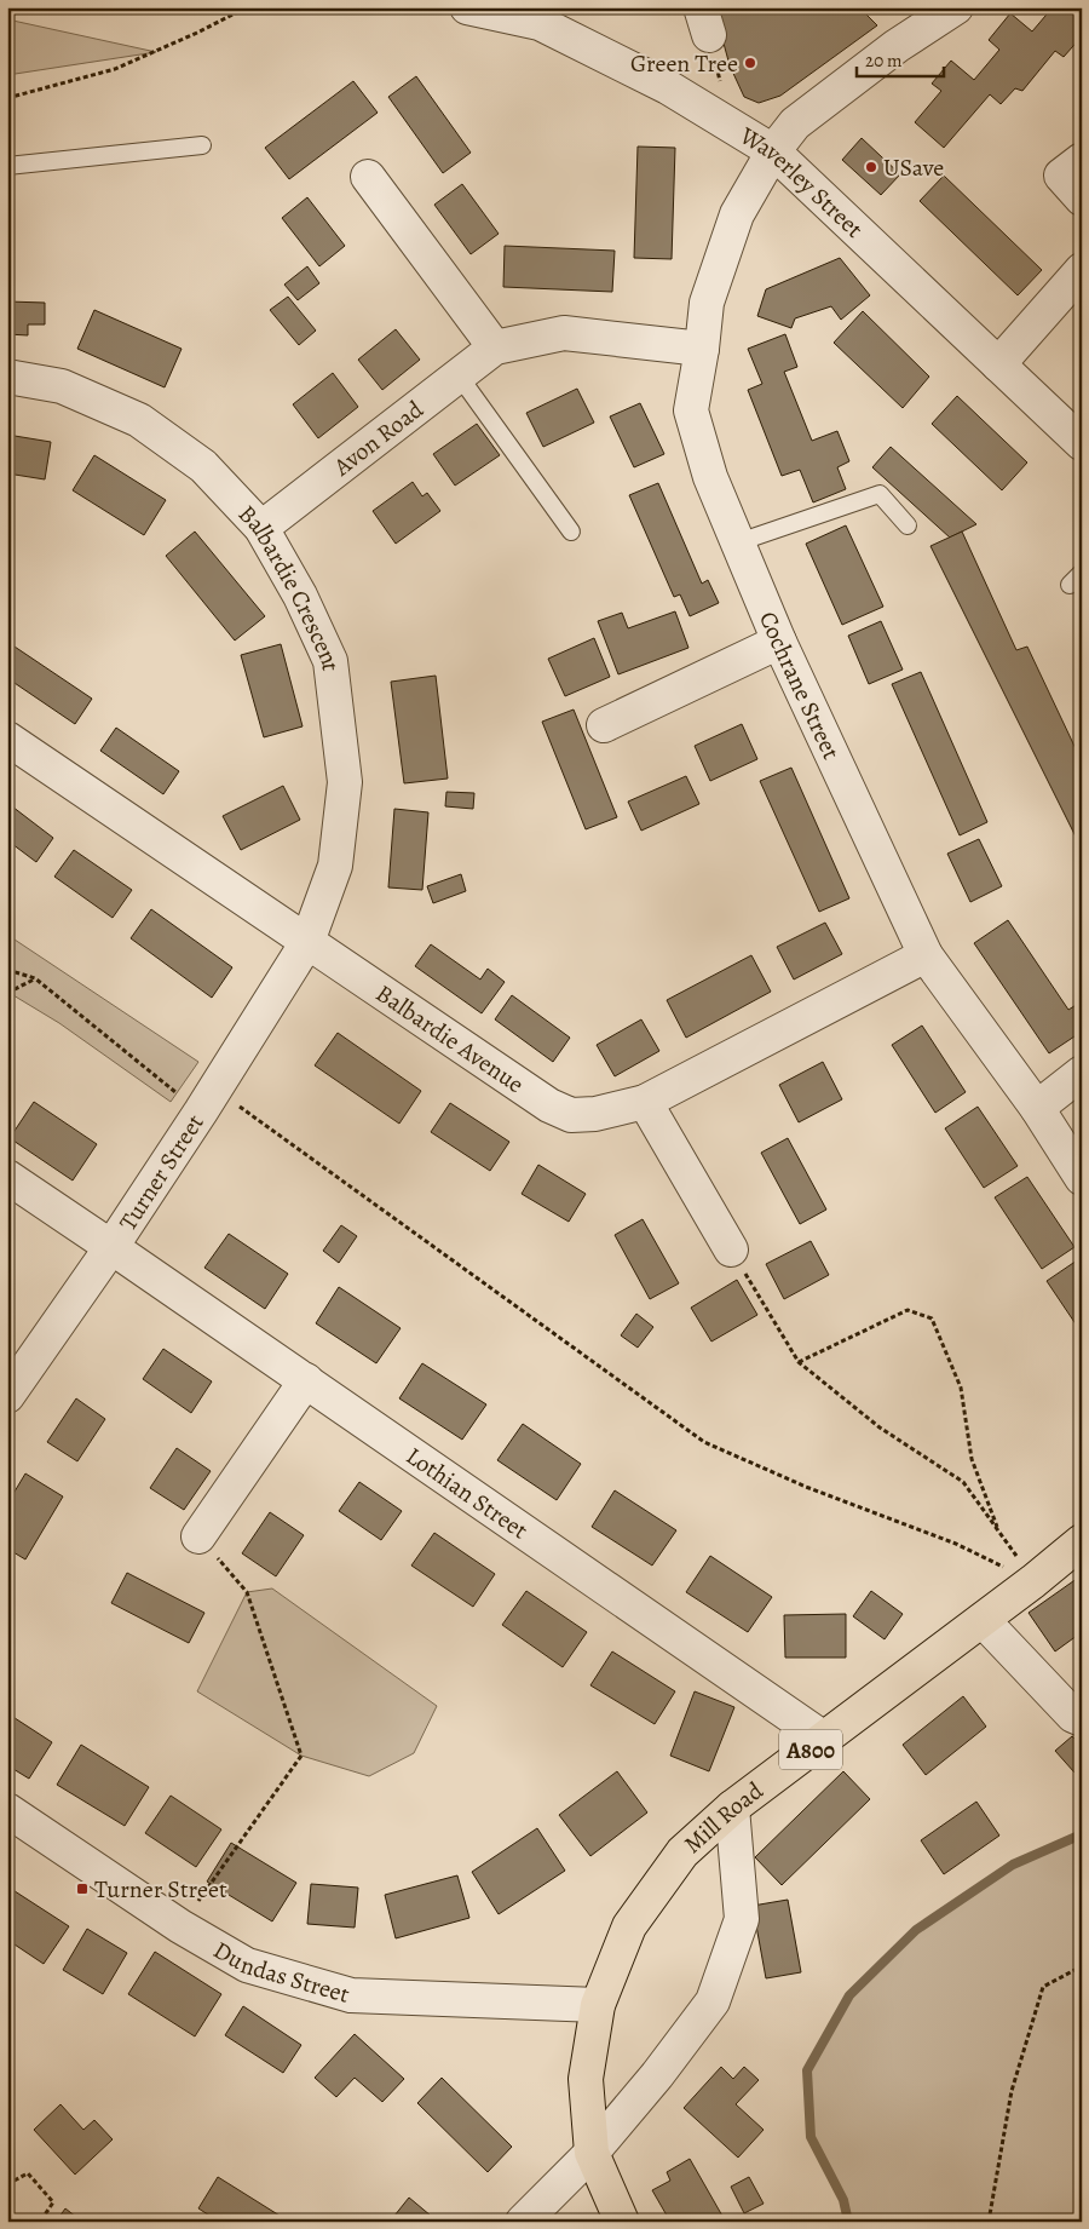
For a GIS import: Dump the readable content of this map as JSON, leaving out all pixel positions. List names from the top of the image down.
{
  "streets": {
    "main road": ["A800", "Mill Road"],
    "street": [
      "Waverley Street",
      "Avon Road",
      "Balbardie Crescent",
      "Cochrane Street",
      "Balbardie Avenue",
      "Turner Street",
      "Lothian Street",
      "Dundas Street"
    ]
  },
  "crossings": [
    ["Waverley Street", "Cochrane Street"],
    ["Avon Road", "Balbardie Crescent"],
    ["Avon Road", "Cochrane Street"],
    ["Balbardie Crescent", "Balbardie Avenue"],
    ["Balbardie Crescent", "Turner Street"],
    ["Cochrane Street", "Balbardie Avenue"],
    ["Balbardie Avenue", "Turner Street"],
    ["Turner Street", "Lothian Street"],
    ["Lothian Street", "Mill Road"],
    ["A800", "Mill Road"],
    ["Mill Road", "Dundas Street"]
  ],
  "places": {
    "other": ["Green Tree", "USave"],
    "transit": ["Turner Street"]
  },
  "scale_bar": "20 m"
}
